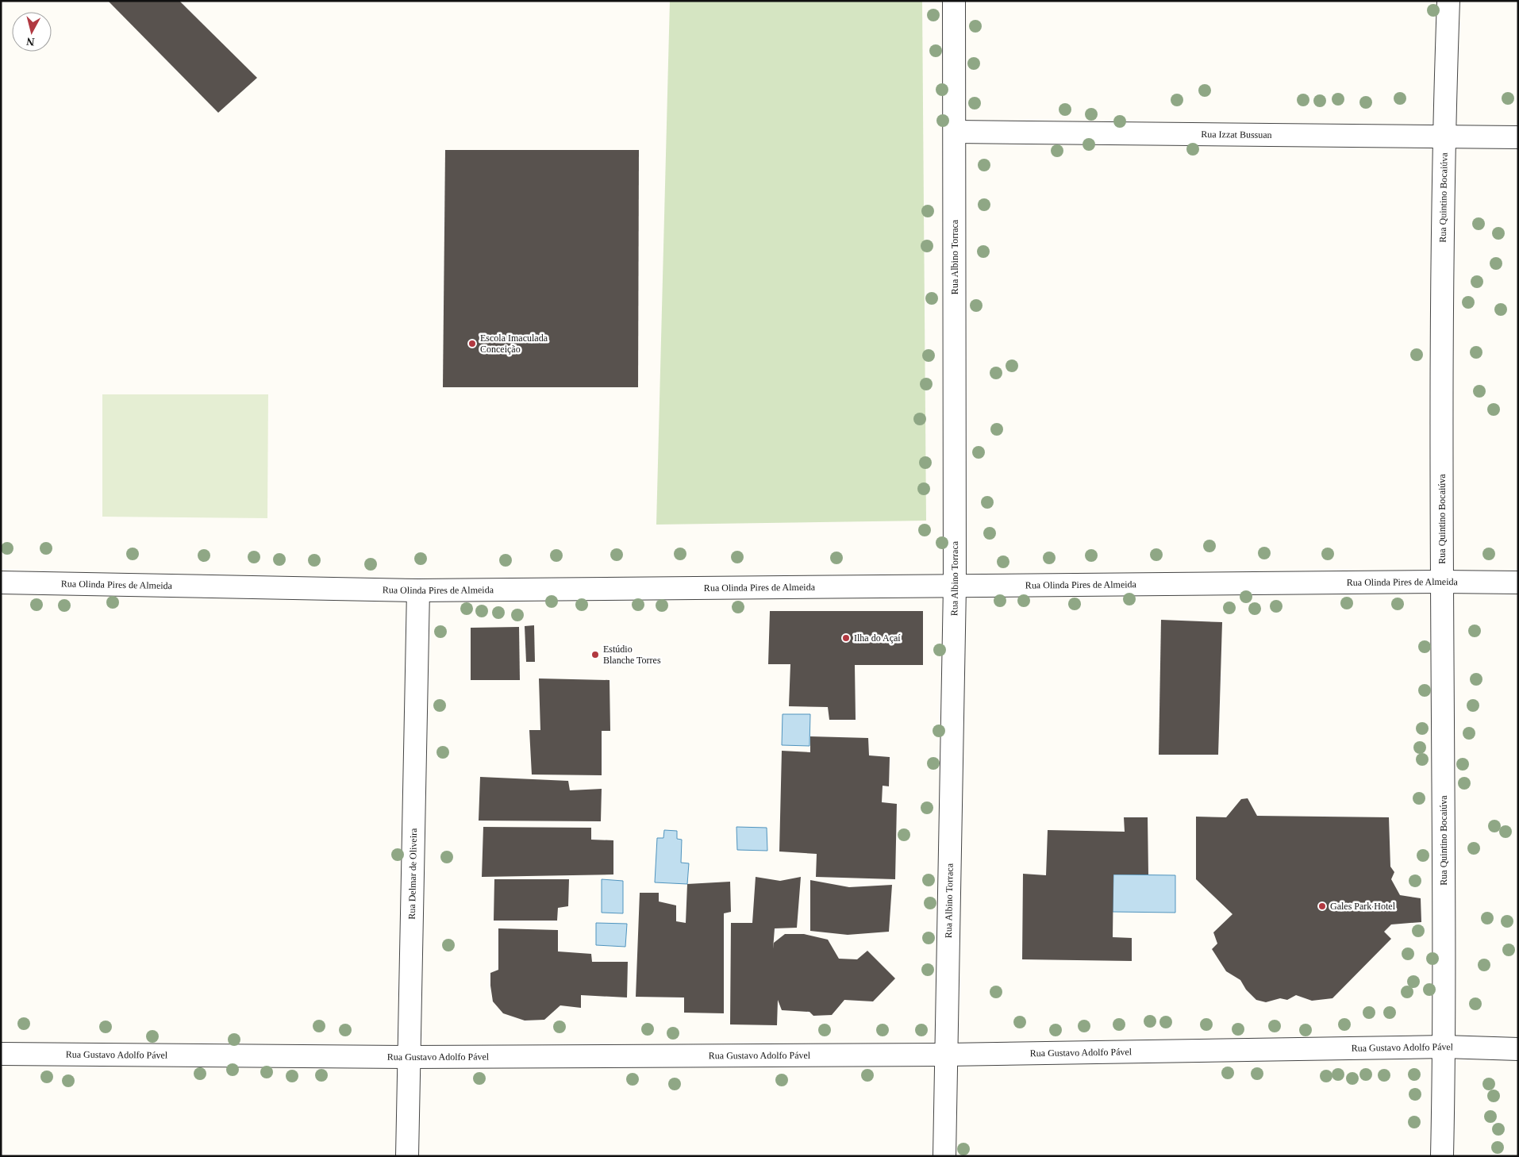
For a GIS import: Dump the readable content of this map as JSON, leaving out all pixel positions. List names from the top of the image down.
{
  "streets": {
    "street": [
      "Rua Izzat Bussuan",
      "Rua Quintino Bocaiúva",
      "Rua Albino Torraca",
      "Rua Olinda Pires de Almeida",
      "Rua Delmar de Oliveira",
      "Rua Gustavo Adolfo Pável"
    ]
  },
  "crossings": [
    ["Rua Izzat Bussuan", "Rua Quintino Bocaiúva"],
    ["Rua Izzat Bussuan", "Rua Albino Torraca"],
    ["Rua Quintino Bocaiúva", "Rua Olinda Pires de Almeida"],
    ["Rua Quintino Bocaiúva", "Rua Gustavo Adolfo Pável"],
    ["Rua Albino Torraca", "Rua Olinda Pires de Almeida"],
    ["Rua Albino Torraca", "Rua Gustavo Adolfo Pável"],
    ["Rua Olinda Pires de Almeida", "Rua Delmar de Oliveira"],
    ["Rua Delmar de Oliveira", "Rua Gustavo Adolfo Pável"]
  ],
  "places": [
    "Escola Imaculada Conceição",
    "Ilha do Açaí",
    "Estúdio Blanche Torres",
    "Gales Park Hotel"
  ],
  "north": "bottom"
}
